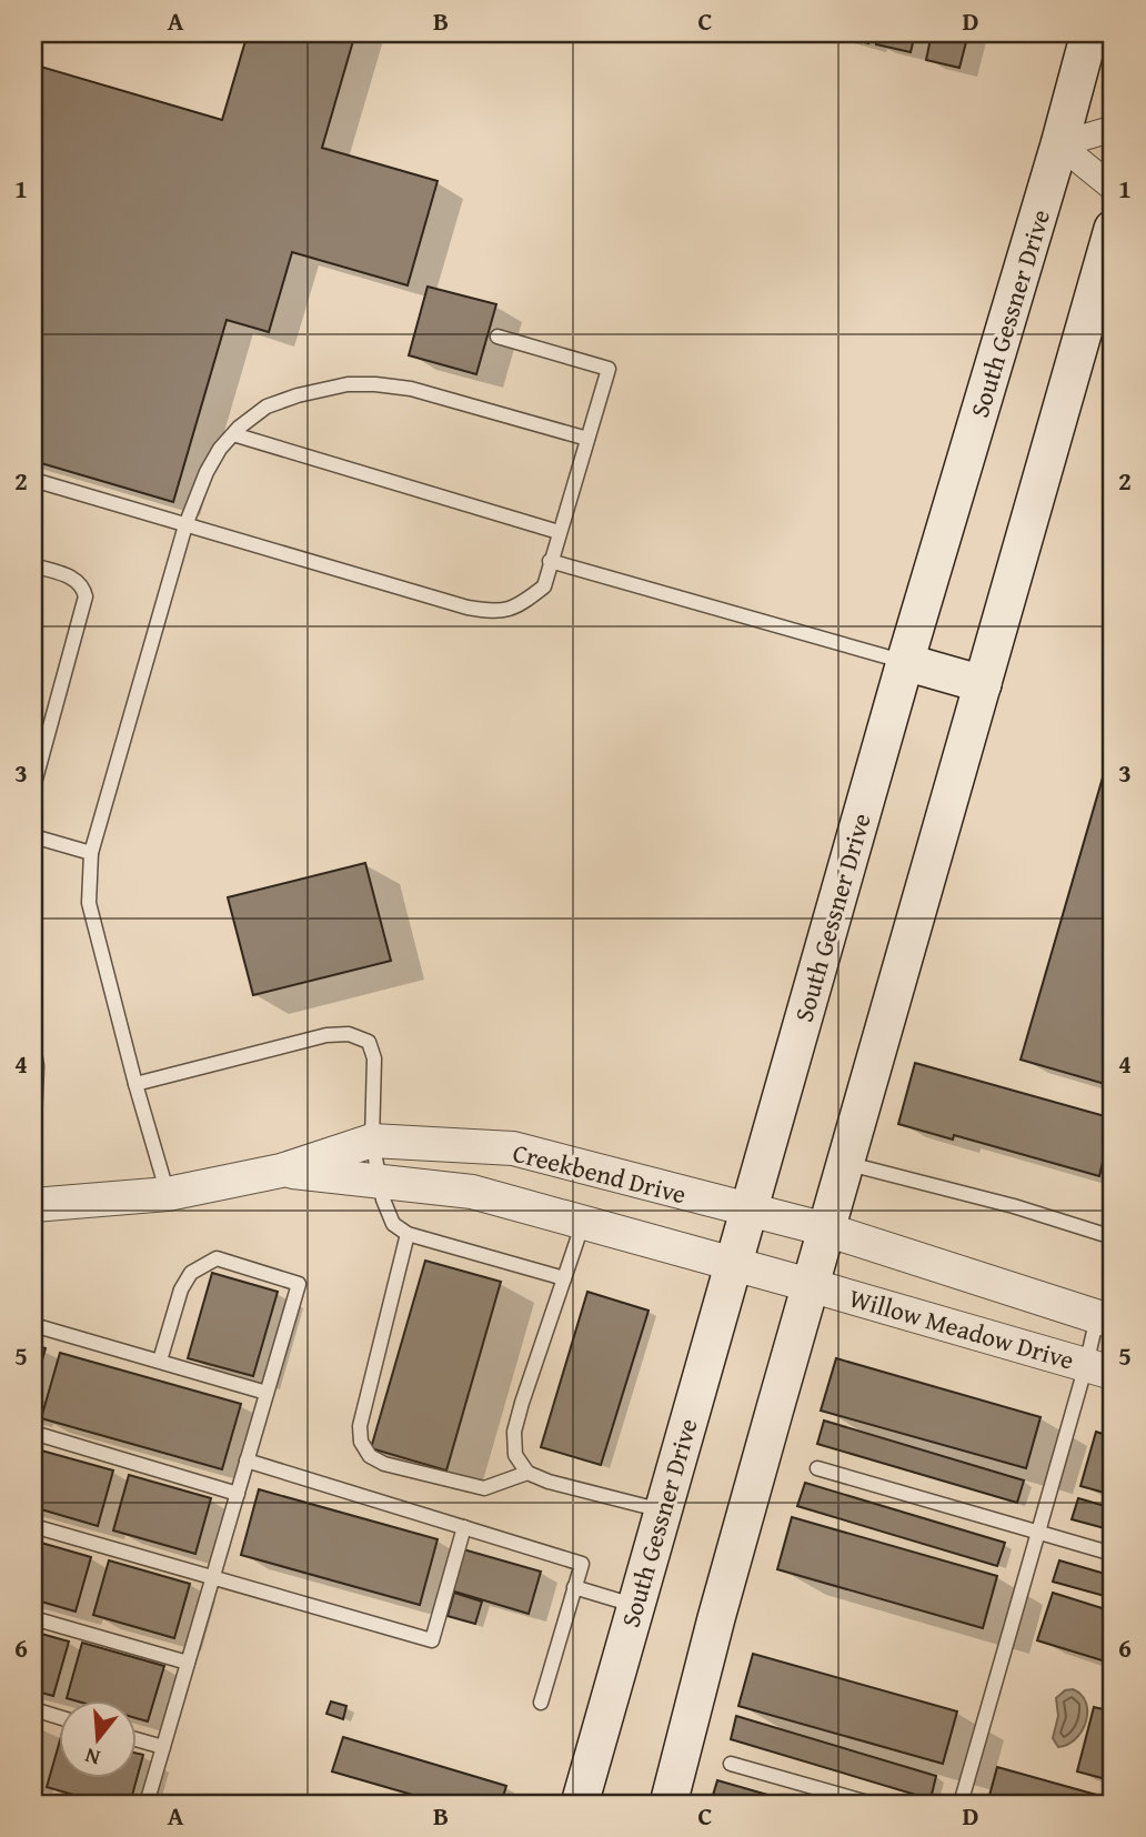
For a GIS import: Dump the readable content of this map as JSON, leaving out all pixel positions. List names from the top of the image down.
{
  "streets": {
    "main road": ["South Gessner Drive"],
    "street": ["Creekbend Drive", "Willow Meadow Drive"]
  },
  "crossings": [
    ["South Gessner Drive", "Creekbend Drive"],
    ["Creekbend Drive", "Willow Meadow Drive"]
  ],
  "north": "bottom",
  "grid": {
    "columns": [
      "A",
      "B",
      "C",
      "D"
    ],
    "rows": [
      "1",
      "2",
      "3",
      "4",
      "5",
      "6"
    ]
  }
}
